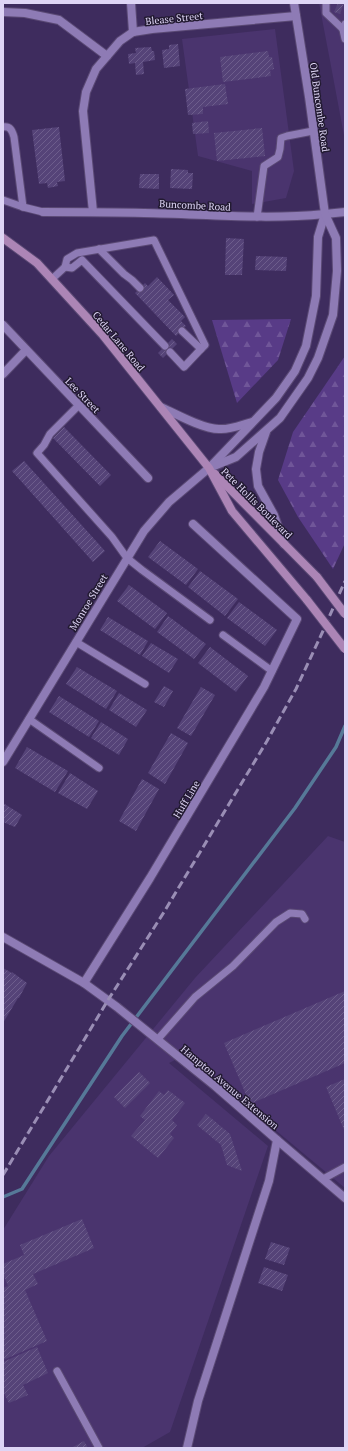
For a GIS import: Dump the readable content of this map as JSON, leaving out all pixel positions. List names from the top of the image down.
{
  "streets": {
    "main road": ["Cedar Lane Road", "Pete Hollis Boulevard"],
    "street": [
      "Blease Street",
      "Old Buncombe Road",
      "Buncombe Road",
      "Lee Street",
      "Monroe Street",
      "Huff Line",
      "Hampton Avenue Extension"
    ]
  },
  "crossings": [
    ["Blease Street", "Old Buncombe Road"],
    ["Blease Street", "Buncombe Road"],
    ["Old Buncombe Road", "Buncombe Road"],
    ["Old Buncombe Road", "Cedar Lane Road"],
    ["Old Buncombe Road", "Pete Hollis Boulevard"],
    ["Old Buncombe Road", "Monroe Street"],
    ["Cedar Lane Road", "Pete Hollis Boulevard"],
    ["Cedar Lane Road", "Monroe Street"],
    ["Pete Hollis Boulevard", "Monroe Street"],
    ["Huff Line", "Hampton Avenue Extension"]
  ]
}
